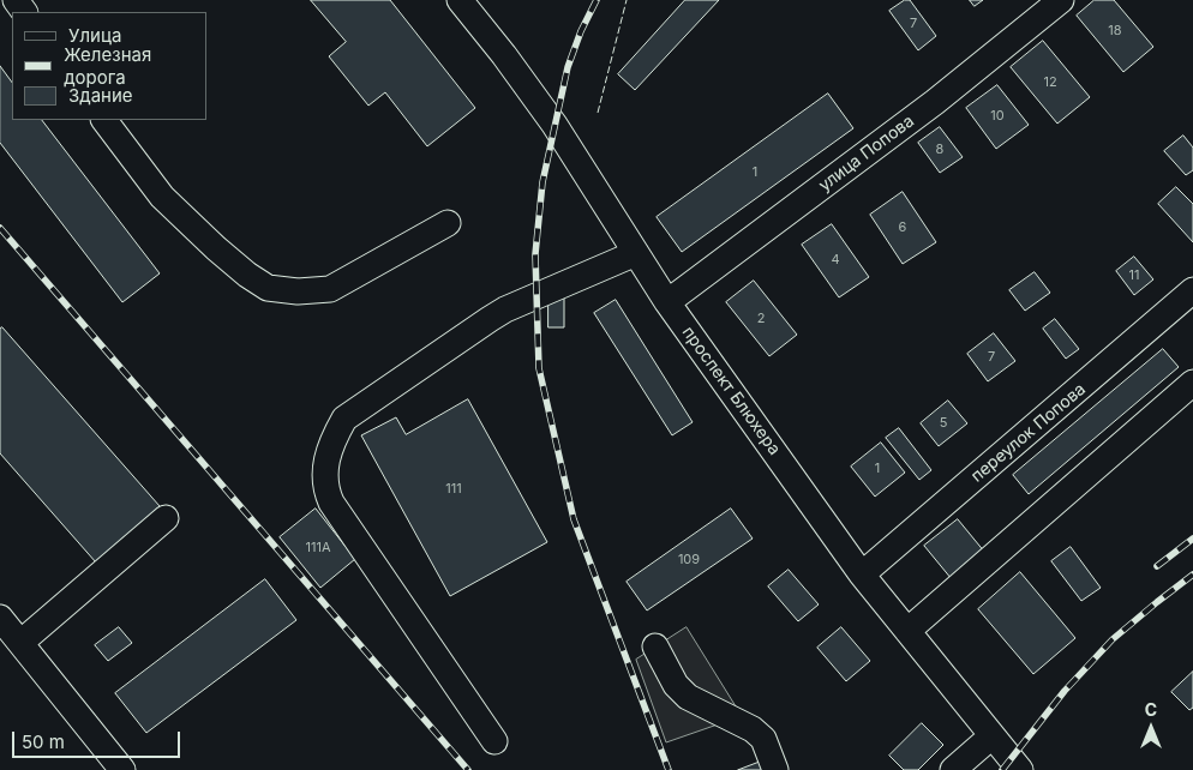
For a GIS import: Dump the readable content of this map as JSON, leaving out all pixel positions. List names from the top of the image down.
{
  "streets": {
    "street": ["улица Попова", "проспект Блюхера", "переулок Попова"]
  },
  "crossings": [
    ["улица Попова", "проспект Блюхера"],
    ["проспект Блюхера", "переулок Попова"]
  ],
  "house_numbers": [
    "7",
    "18",
    "12",
    "10",
    "8",
    "1",
    "6",
    "4",
    "11",
    "2",
    "7",
    "5",
    "1",
    "111",
    "111А",
    "109"
  ],
  "legend": ["Улица", "Железная дорога", "Здание"],
  "scale_bar": "50 m",
  "north": "top"
}
